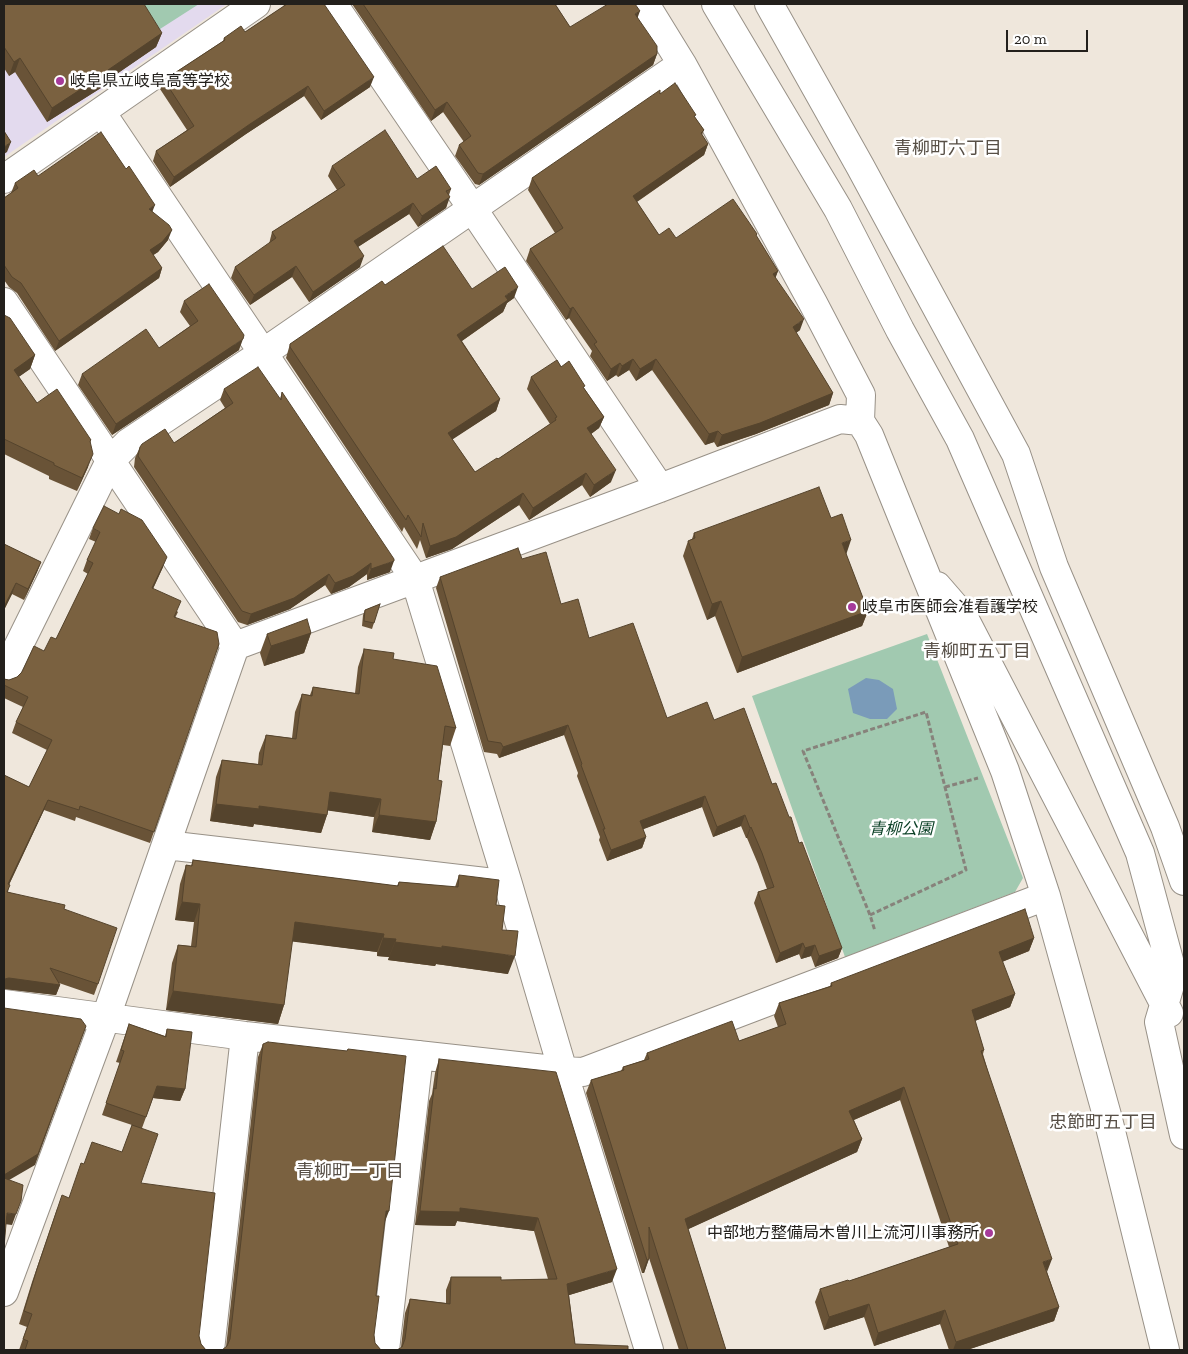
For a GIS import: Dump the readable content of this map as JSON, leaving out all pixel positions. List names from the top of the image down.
{
  "districts": [
    "青柳町六丁目",
    "青柳町五丁目",
    "忠節町五丁目",
    "青柳町一丁目"
  ],
  "parks": ["青柳公園"],
  "places": ["岐阜県立岐阜高等学校", "岐阜市医師会准看護学校", "中部地方整備局木曽川上流河川事務所"],
  "scale_bar": "20 m"
}
